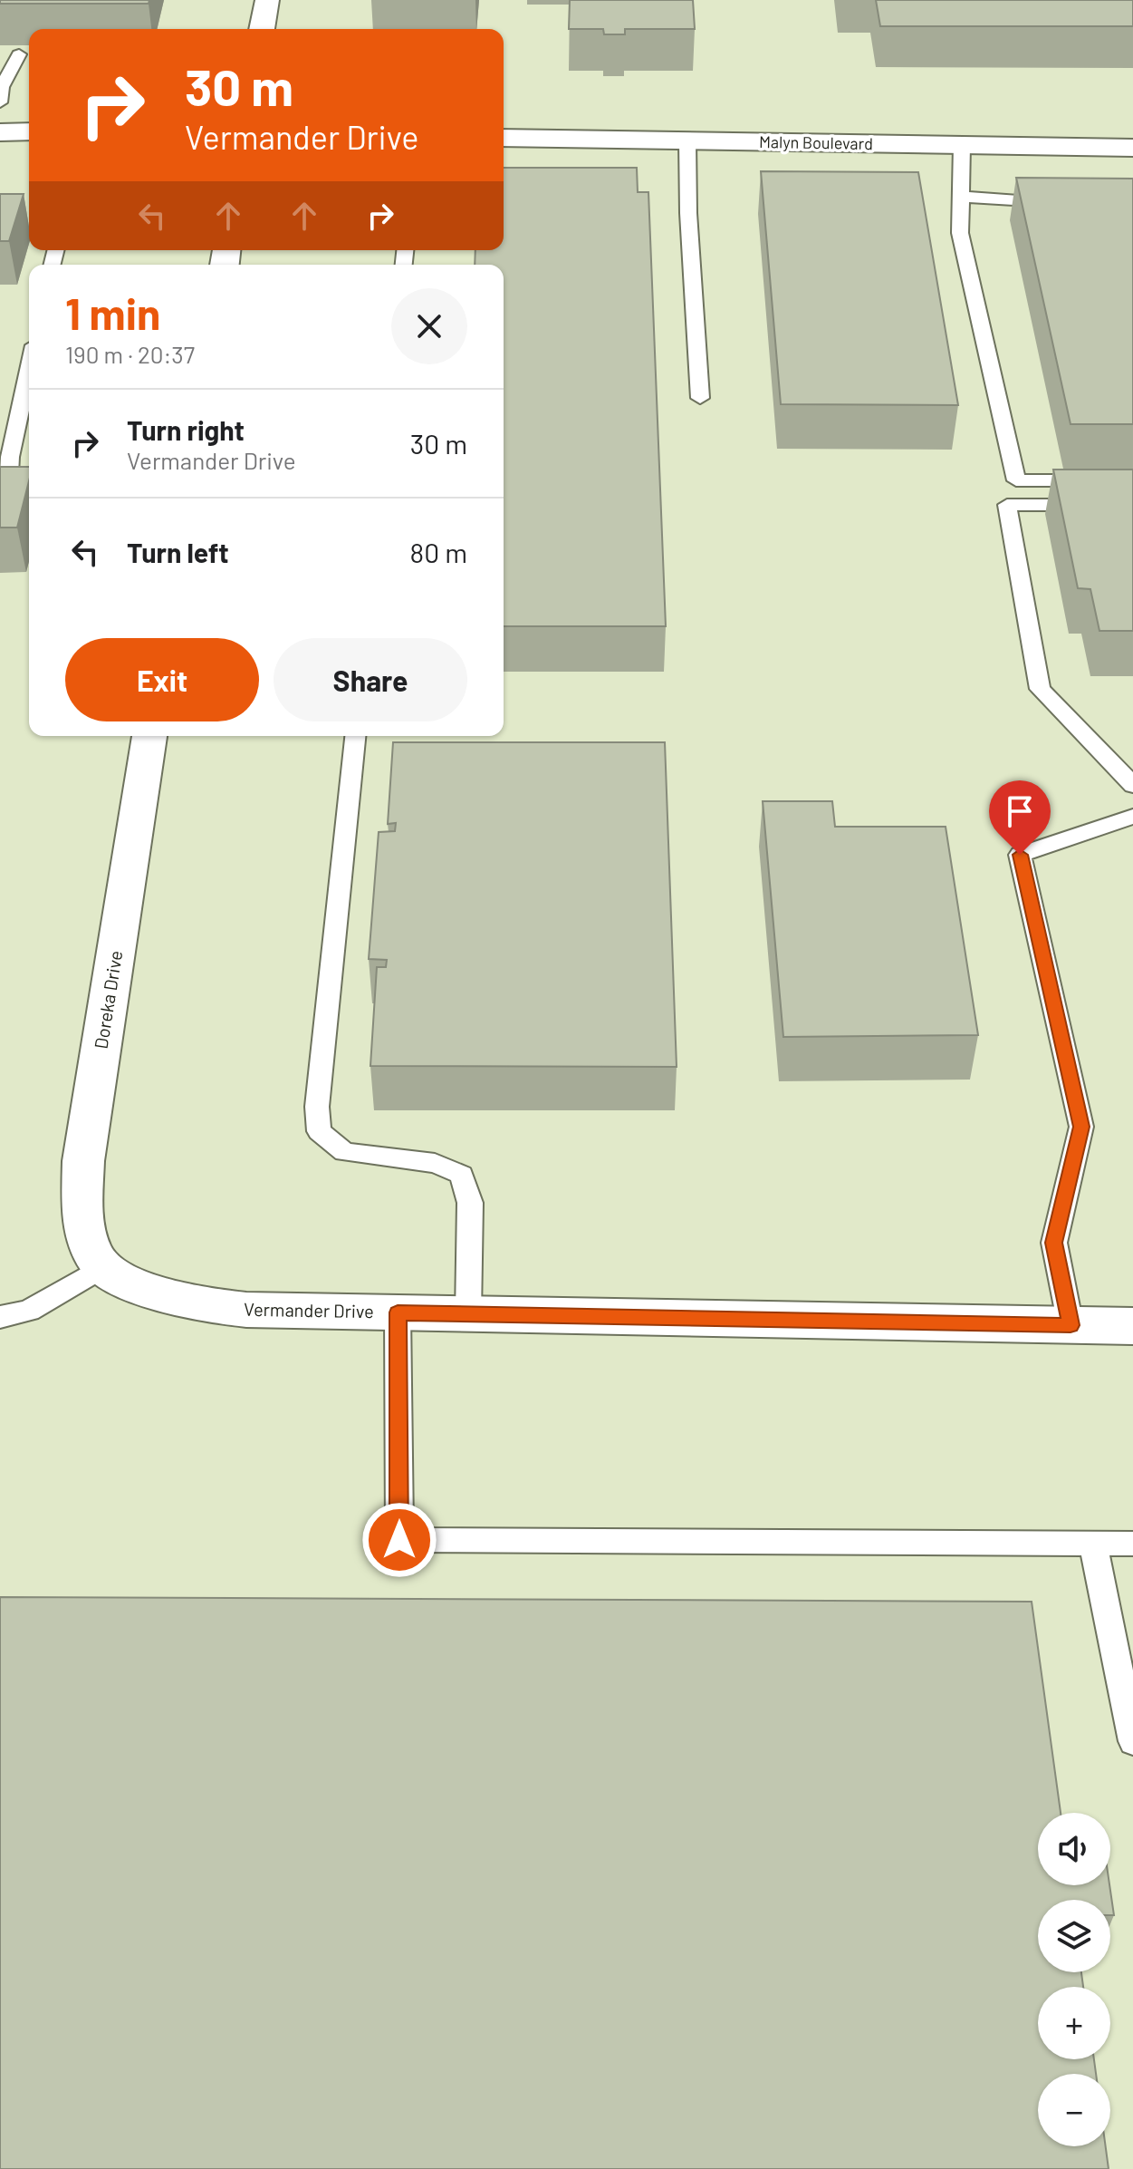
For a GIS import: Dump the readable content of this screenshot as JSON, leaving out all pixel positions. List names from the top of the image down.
{
  "streets": {
    "street": ["Malyn Boulevard", "Doreka Drive", "Vermander Drive"]
  },
  "crossings": [
    ["Doreka Drive", "Vermander Drive"]
  ],
  "page": {
    "turn": ["30 m", "Vermander Drive"],
    "heading": ["1 min", "190 m · 20:37"],
    "list": [
      {
        "name": "Turn right",
        "note": "Vermander Drive",
        "value": "30 m"
      },
      {
        "name": "Turn left",
        "value": "80 m"
      }
    ],
    "buttons": ["Exit", "Share"],
    "map_buttons": ["+", "−"]
  }
}
